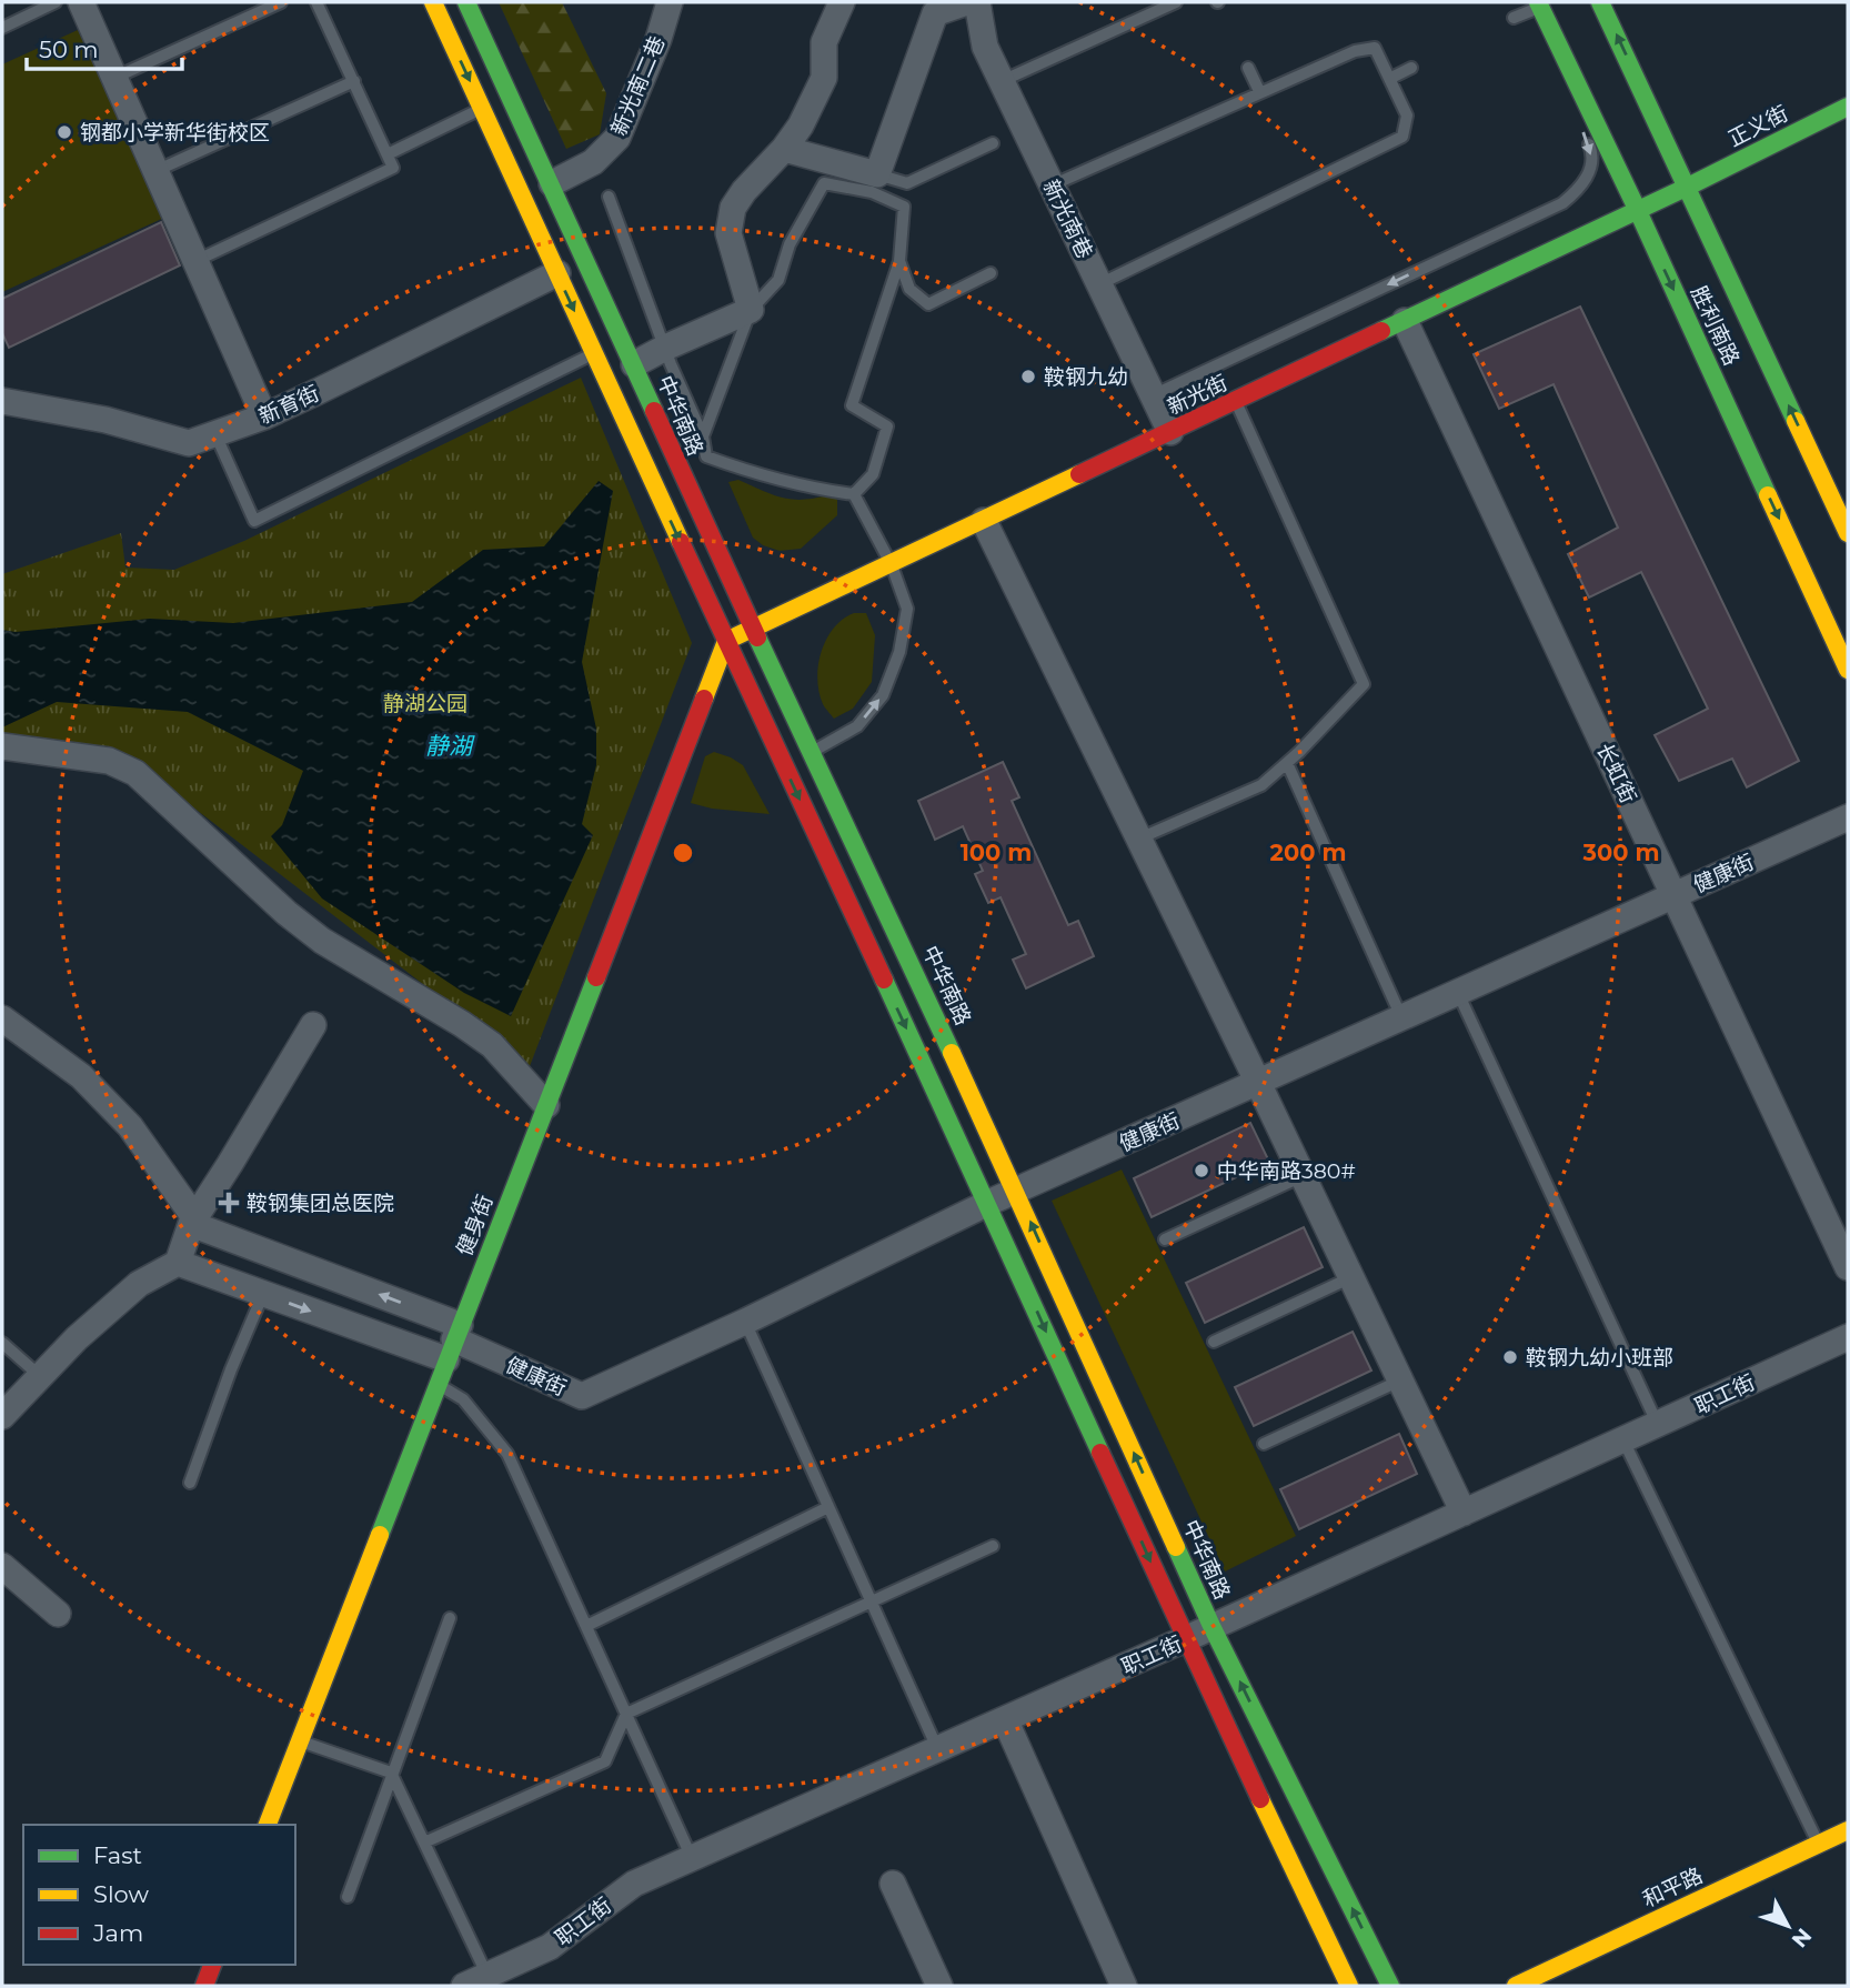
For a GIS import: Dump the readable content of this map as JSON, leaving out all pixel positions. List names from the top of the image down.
{
  "streets": {
    "main road": [
      "正义街",
      "胜利南路",
      "新光街",
      "中华南路",
      "健身街",
      "和平路"
    ],
    "street": [
      "新光南二巷",
      "新光南巷",
      "新育街",
      "长虹街",
      "健康街",
      "职工街"
    ]
  },
  "crossings": [
    ["新光南二巷", "中华南路"],
    ["正义街", "胜利南路"],
    ["正义街", "新光街"],
    ["新光南巷", "新光街"],
    ["胜利南路", "新光街"],
    ["新光街", "中华南路"],
    ["新光街", "长虹街"],
    ["新光街", "健身街"],
    ["中华南路", "健康街"],
    ["中华南路", "职工街"],
    ["长虹街", "健康街"],
    ["健康街", "健身街"]
  ],
  "water": ["静湖"],
  "parks": ["静湖公园"],
  "places": {
    "other": [
      "钢都小学新华街校区",
      "鞍钢九幼",
      "中华南路380#",
      "鞍钢九幼小班部"
    ],
    "health": ["鞍钢集团总医院"]
  },
  "legend": ["Fast", "Slow", "Jam"],
  "scale_bar": "50 m",
  "north": "bottom right",
  "rings": ["100 m", "200 m", "300 m"]
}
